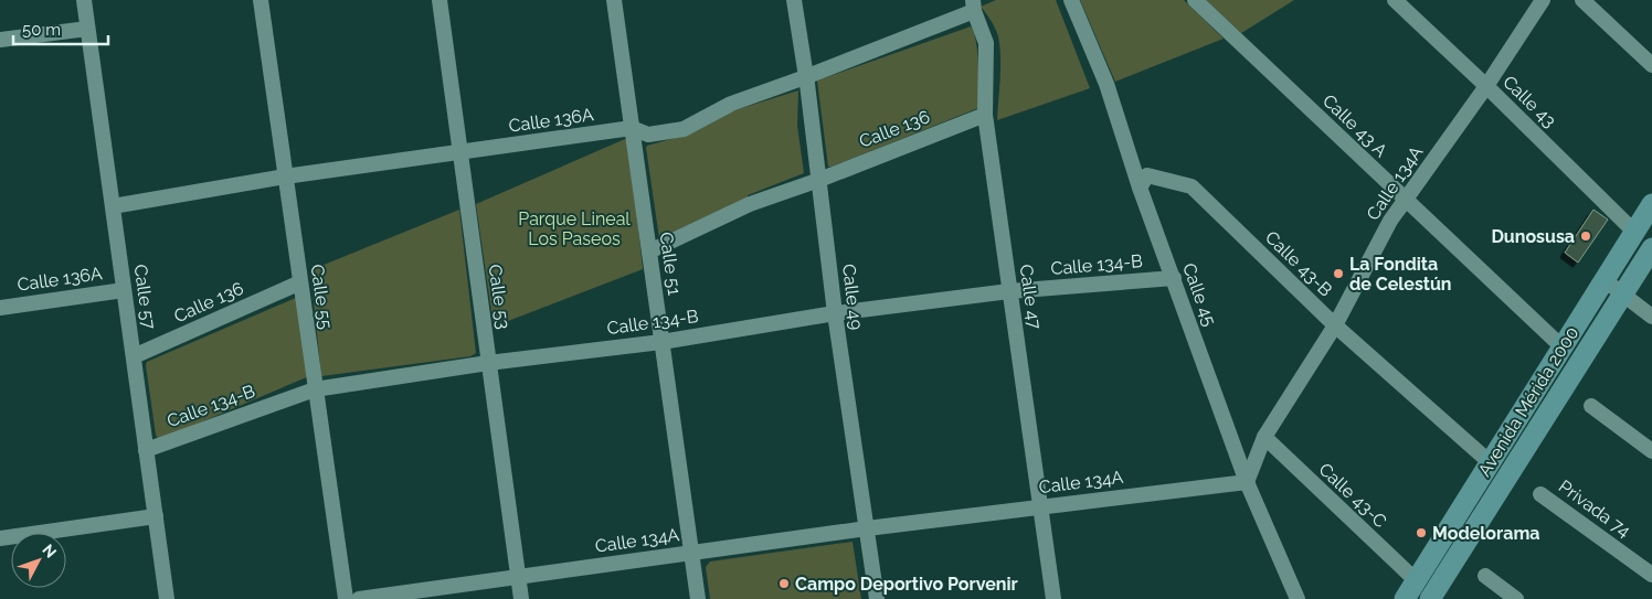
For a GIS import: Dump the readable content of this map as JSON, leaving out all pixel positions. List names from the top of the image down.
{
  "streets": {
    "main road": ["Avenida Mérida 2000"],
    "street": [
      "Calle 43",
      "Calle 136A",
      "Calle 43 A",
      "Calle 136",
      "Calle 134A",
      "Calle 51",
      "Calle 43-B",
      "Calle 134-B",
      "Calle 45",
      "Calle 57",
      "Calle 55",
      "Calle 53",
      "Calle 49",
      "Calle 47",
      "Calle 43-C",
      "Privada 74"
    ]
  },
  "crossings": [
    ["Calle 43", "Calle 134A"],
    ["Calle 43", "Avenida Mérida 2000"],
    ["Calle 136A", "Calle 51"],
    ["Calle 136A", "Calle 57"],
    ["Calle 136A", "Calle 55"],
    ["Calle 136A", "Calle 53"],
    ["Calle 136A", "Calle 49"],
    ["Calle 136A", "Calle 47"],
    ["Calle 43 A", "Calle 134A"],
    ["Calle 43 A", "Avenida Mérida 2000"],
    ["Calle 136", "Calle 51"],
    ["Calle 136", "Calle 57"],
    ["Calle 136", "Calle 55"],
    ["Calle 136", "Calle 49"],
    ["Calle 136", "Calle 47"],
    ["Calle 134A", "Calle 51"],
    ["Calle 134A", "Calle 43-B"],
    ["Calle 134A", "Calle 45"],
    ["Calle 134A", "Calle 53"],
    ["Calle 134A", "Calle 49"],
    ["Calle 134A", "Calle 47"],
    ["Calle 134A", "Calle 43-C"],
    ["Calle 51", "Calle 134-B"],
    ["Calle 43-B", "Calle 45"],
    ["Calle 43-B", "Avenida Mérida 2000"],
    ["Calle 134-B", "Calle 45"],
    ["Calle 134-B", "Calle 57"],
    ["Calle 134-B", "Calle 55"],
    ["Calle 134-B", "Calle 53"],
    ["Calle 134-B", "Calle 49"],
    ["Calle 134-B", "Calle 47"],
    ["Avenida Mérida 2000", "Calle 43-C"]
  ],
  "parks": ["Parque Lineal Los Paseos"],
  "places": [
    "Dunosusa",
    "La Fondita de Celestún",
    "Modelorama",
    "Campo Deportivo Porvenir"
  ],
  "scale_bar": "50 m",
  "north": "top right"
}
